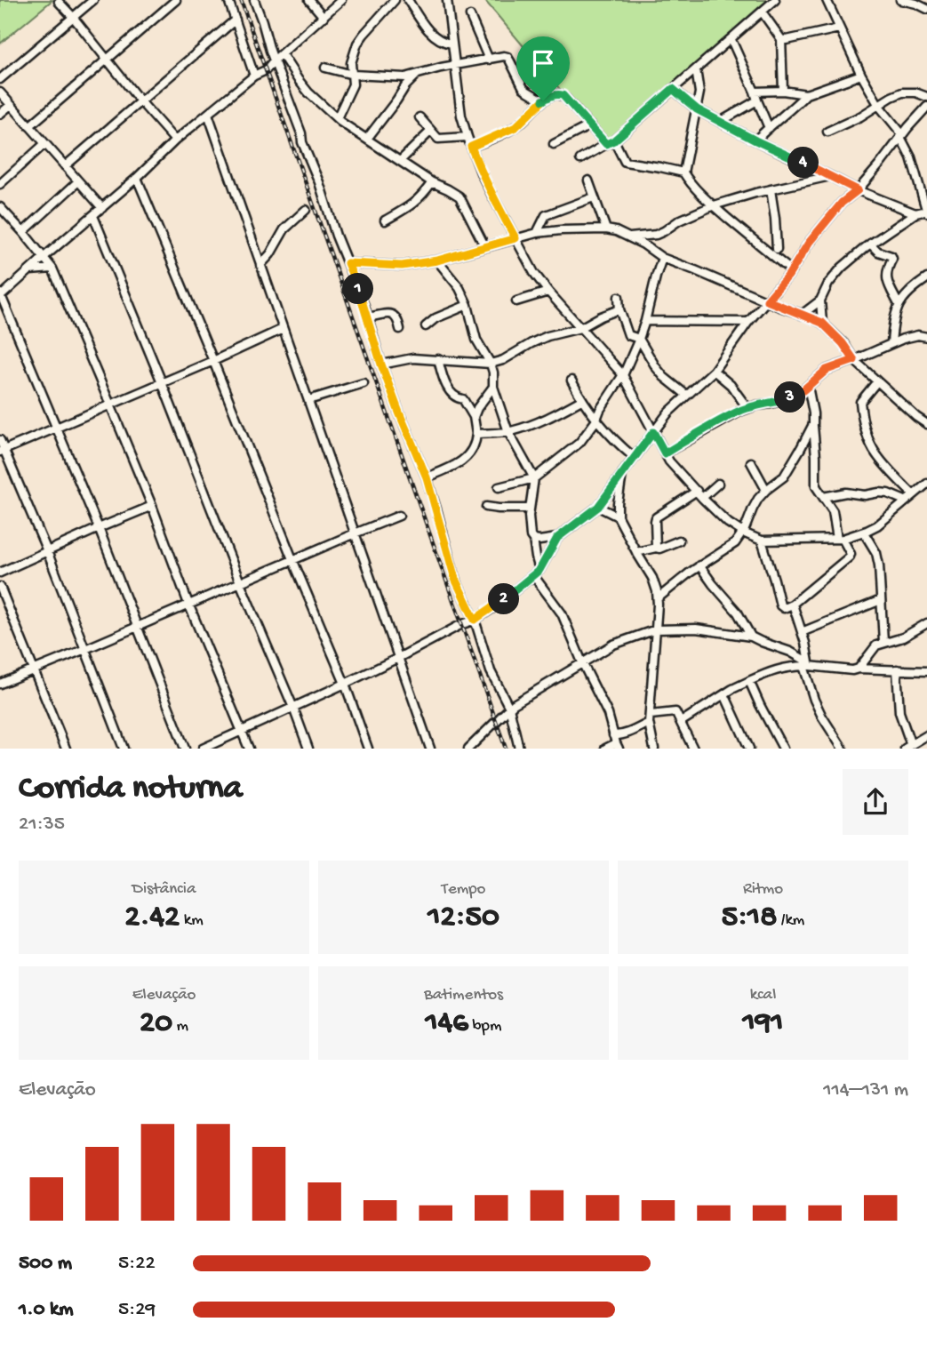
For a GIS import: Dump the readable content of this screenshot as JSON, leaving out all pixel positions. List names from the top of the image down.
{
  "page": {
    "pins": [
      "4",
      "1",
      "3",
      "2"
    ],
    "heading": ["Corrida noturna", "21:35"],
    "stats": [
      ["Distância", "2.42 km"],
      ["Tempo", "12:50"],
      ["Ritmo", "5:18 /km"],
      ["Elevação", "20 m"],
      ["Batimentos", "146 bpm"],
      ["kcal", "191"]
    ],
    "chart": ["Elevação", "114–131 m"],
    "list": [
      {
        "name": "500 m",
        "note": "5:22"
      },
      {
        "name": "1.0 km",
        "note": "5:29"
      }
    ]
  }
}
